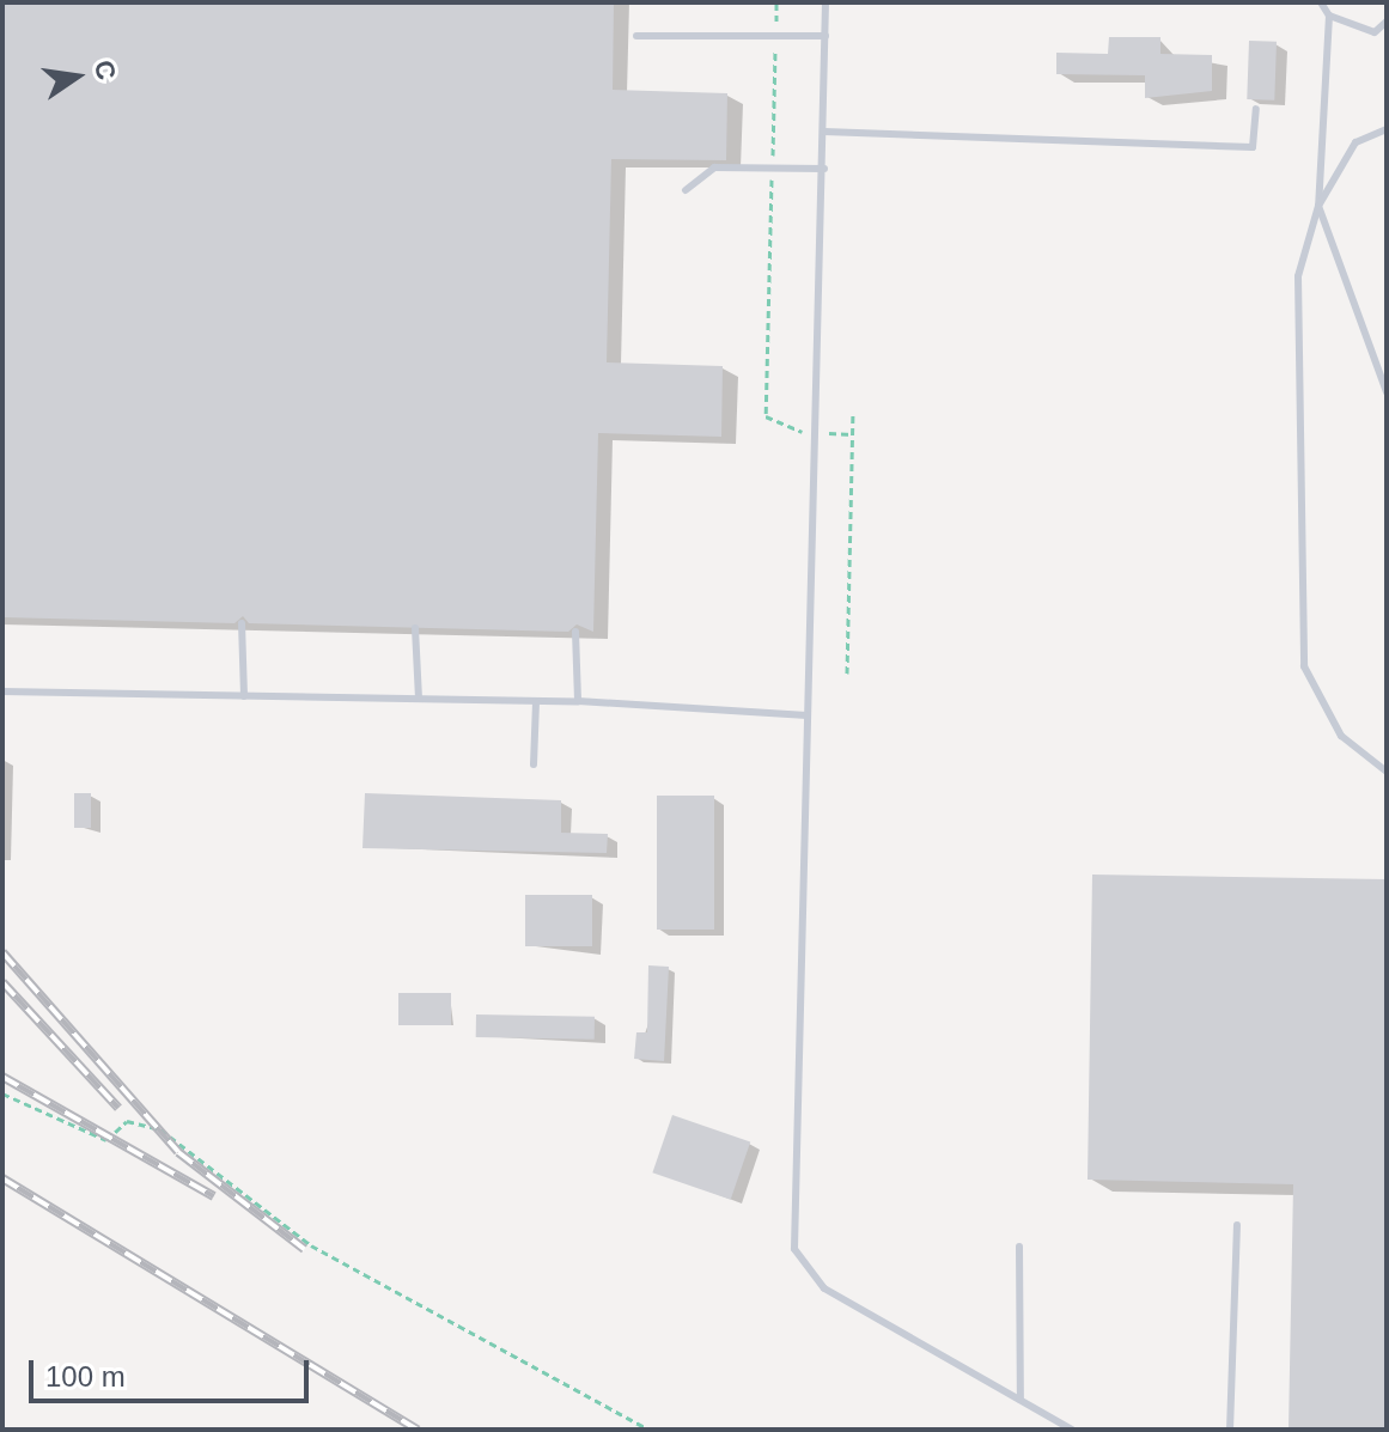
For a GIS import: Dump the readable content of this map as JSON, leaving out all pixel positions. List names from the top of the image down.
{
  "scale_bar": "100 m",
  "north": "right"
}
